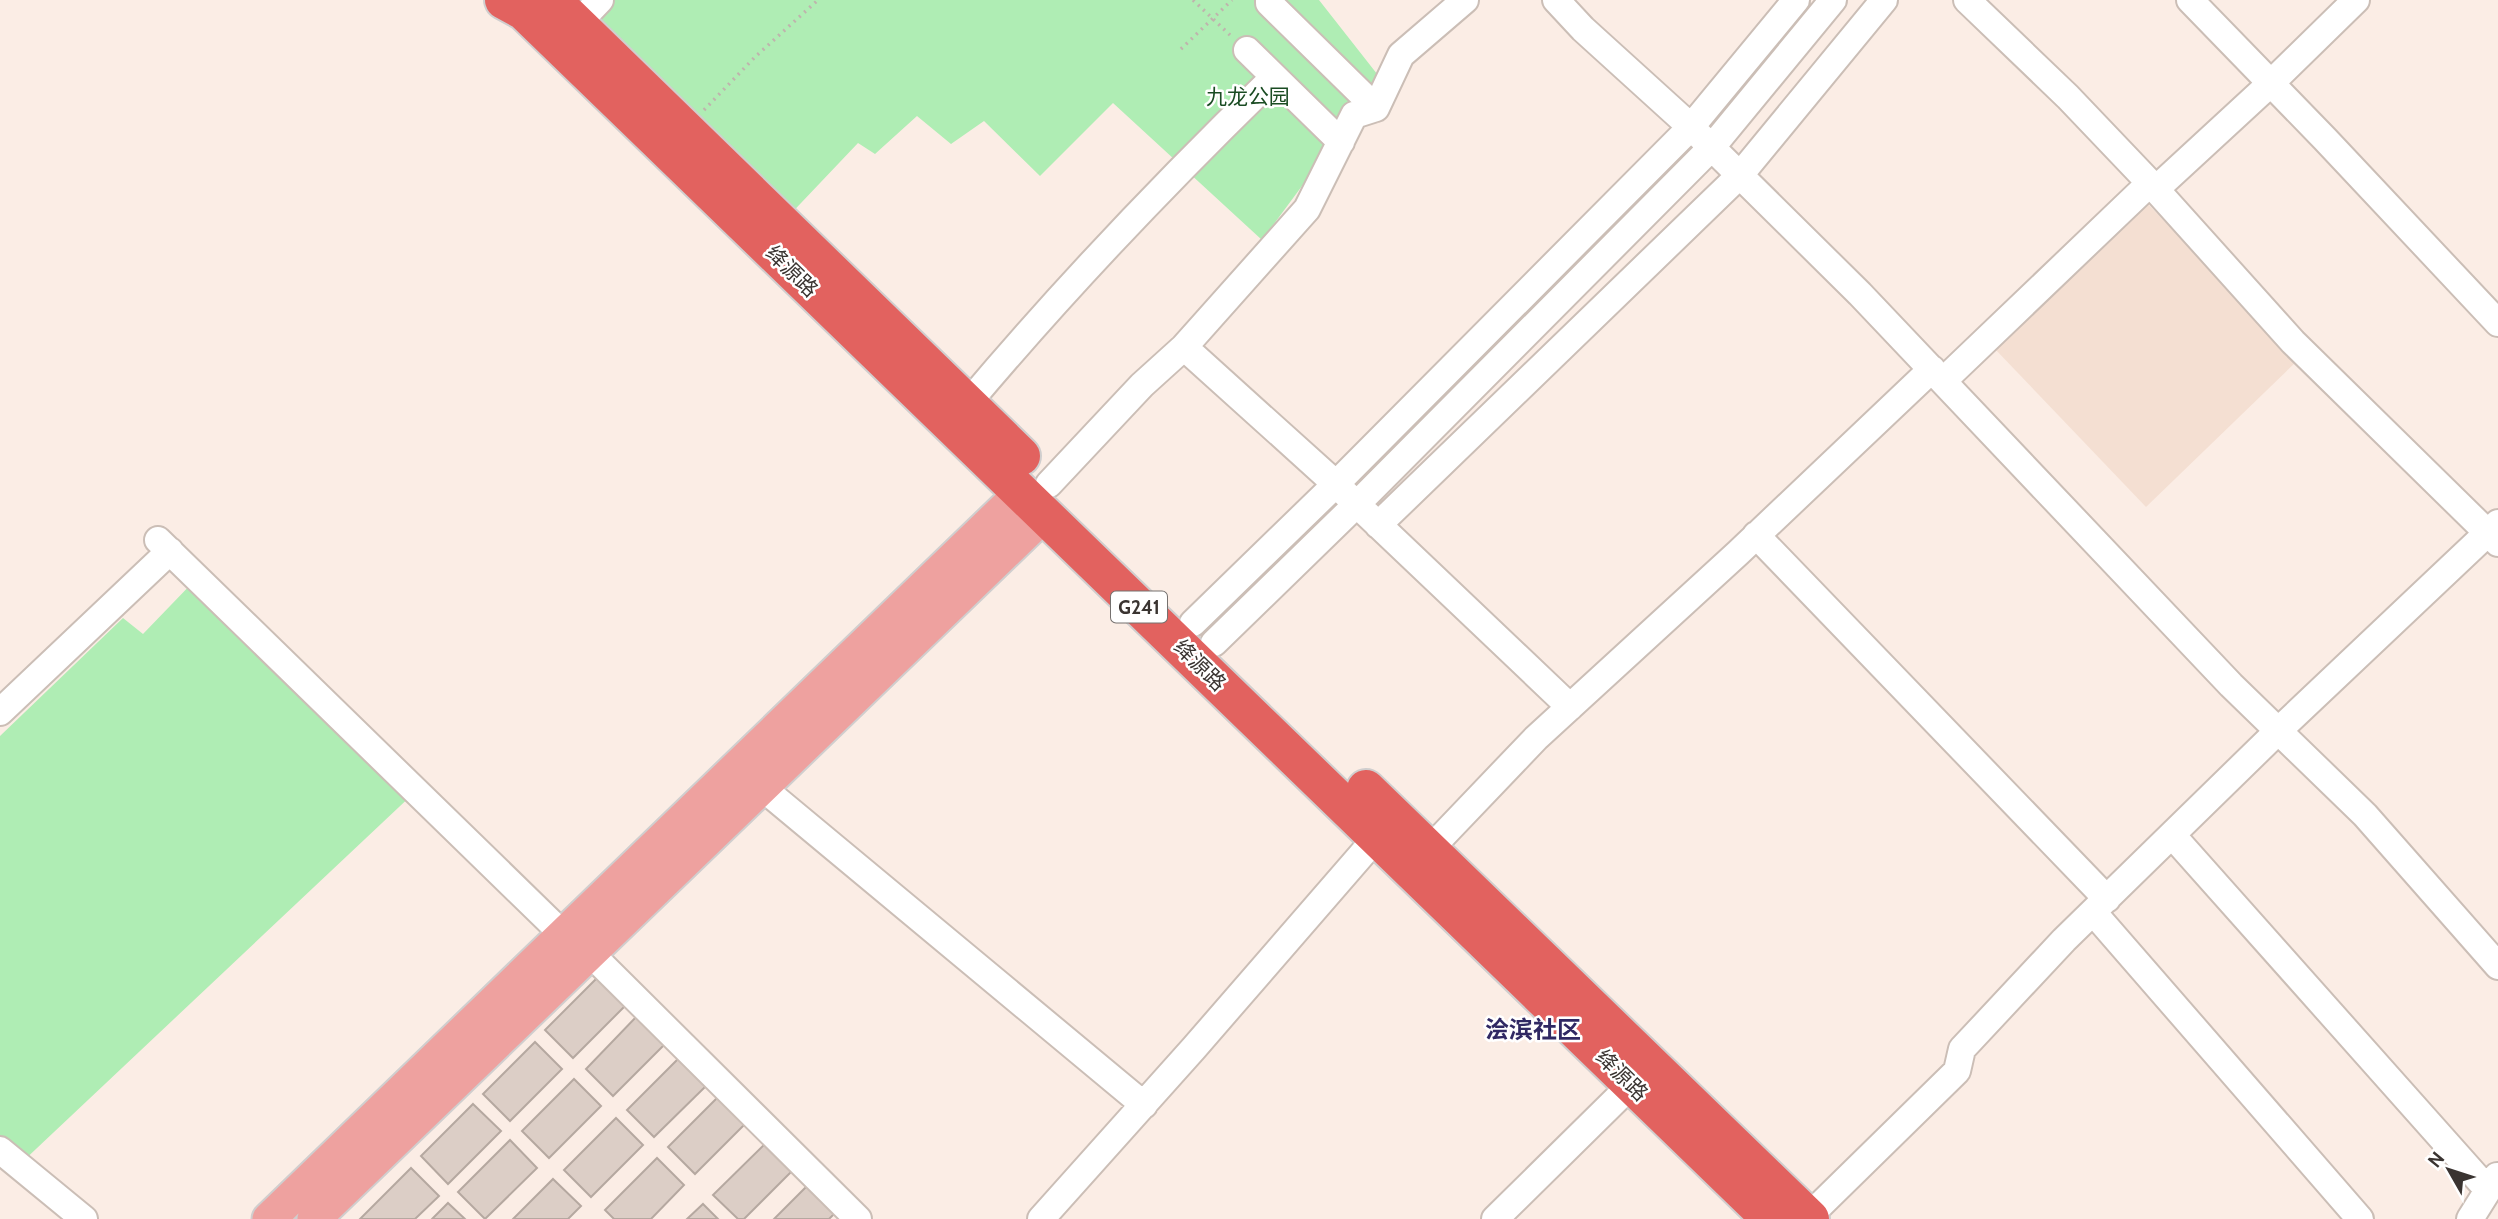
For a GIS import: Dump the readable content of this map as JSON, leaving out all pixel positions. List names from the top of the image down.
{
  "streets": {
    "highway": ["绛源路", "G241"]
  },
  "districts": ["浍滨社区"],
  "parks": ["九龙公园"],
  "north": "top left"
}
